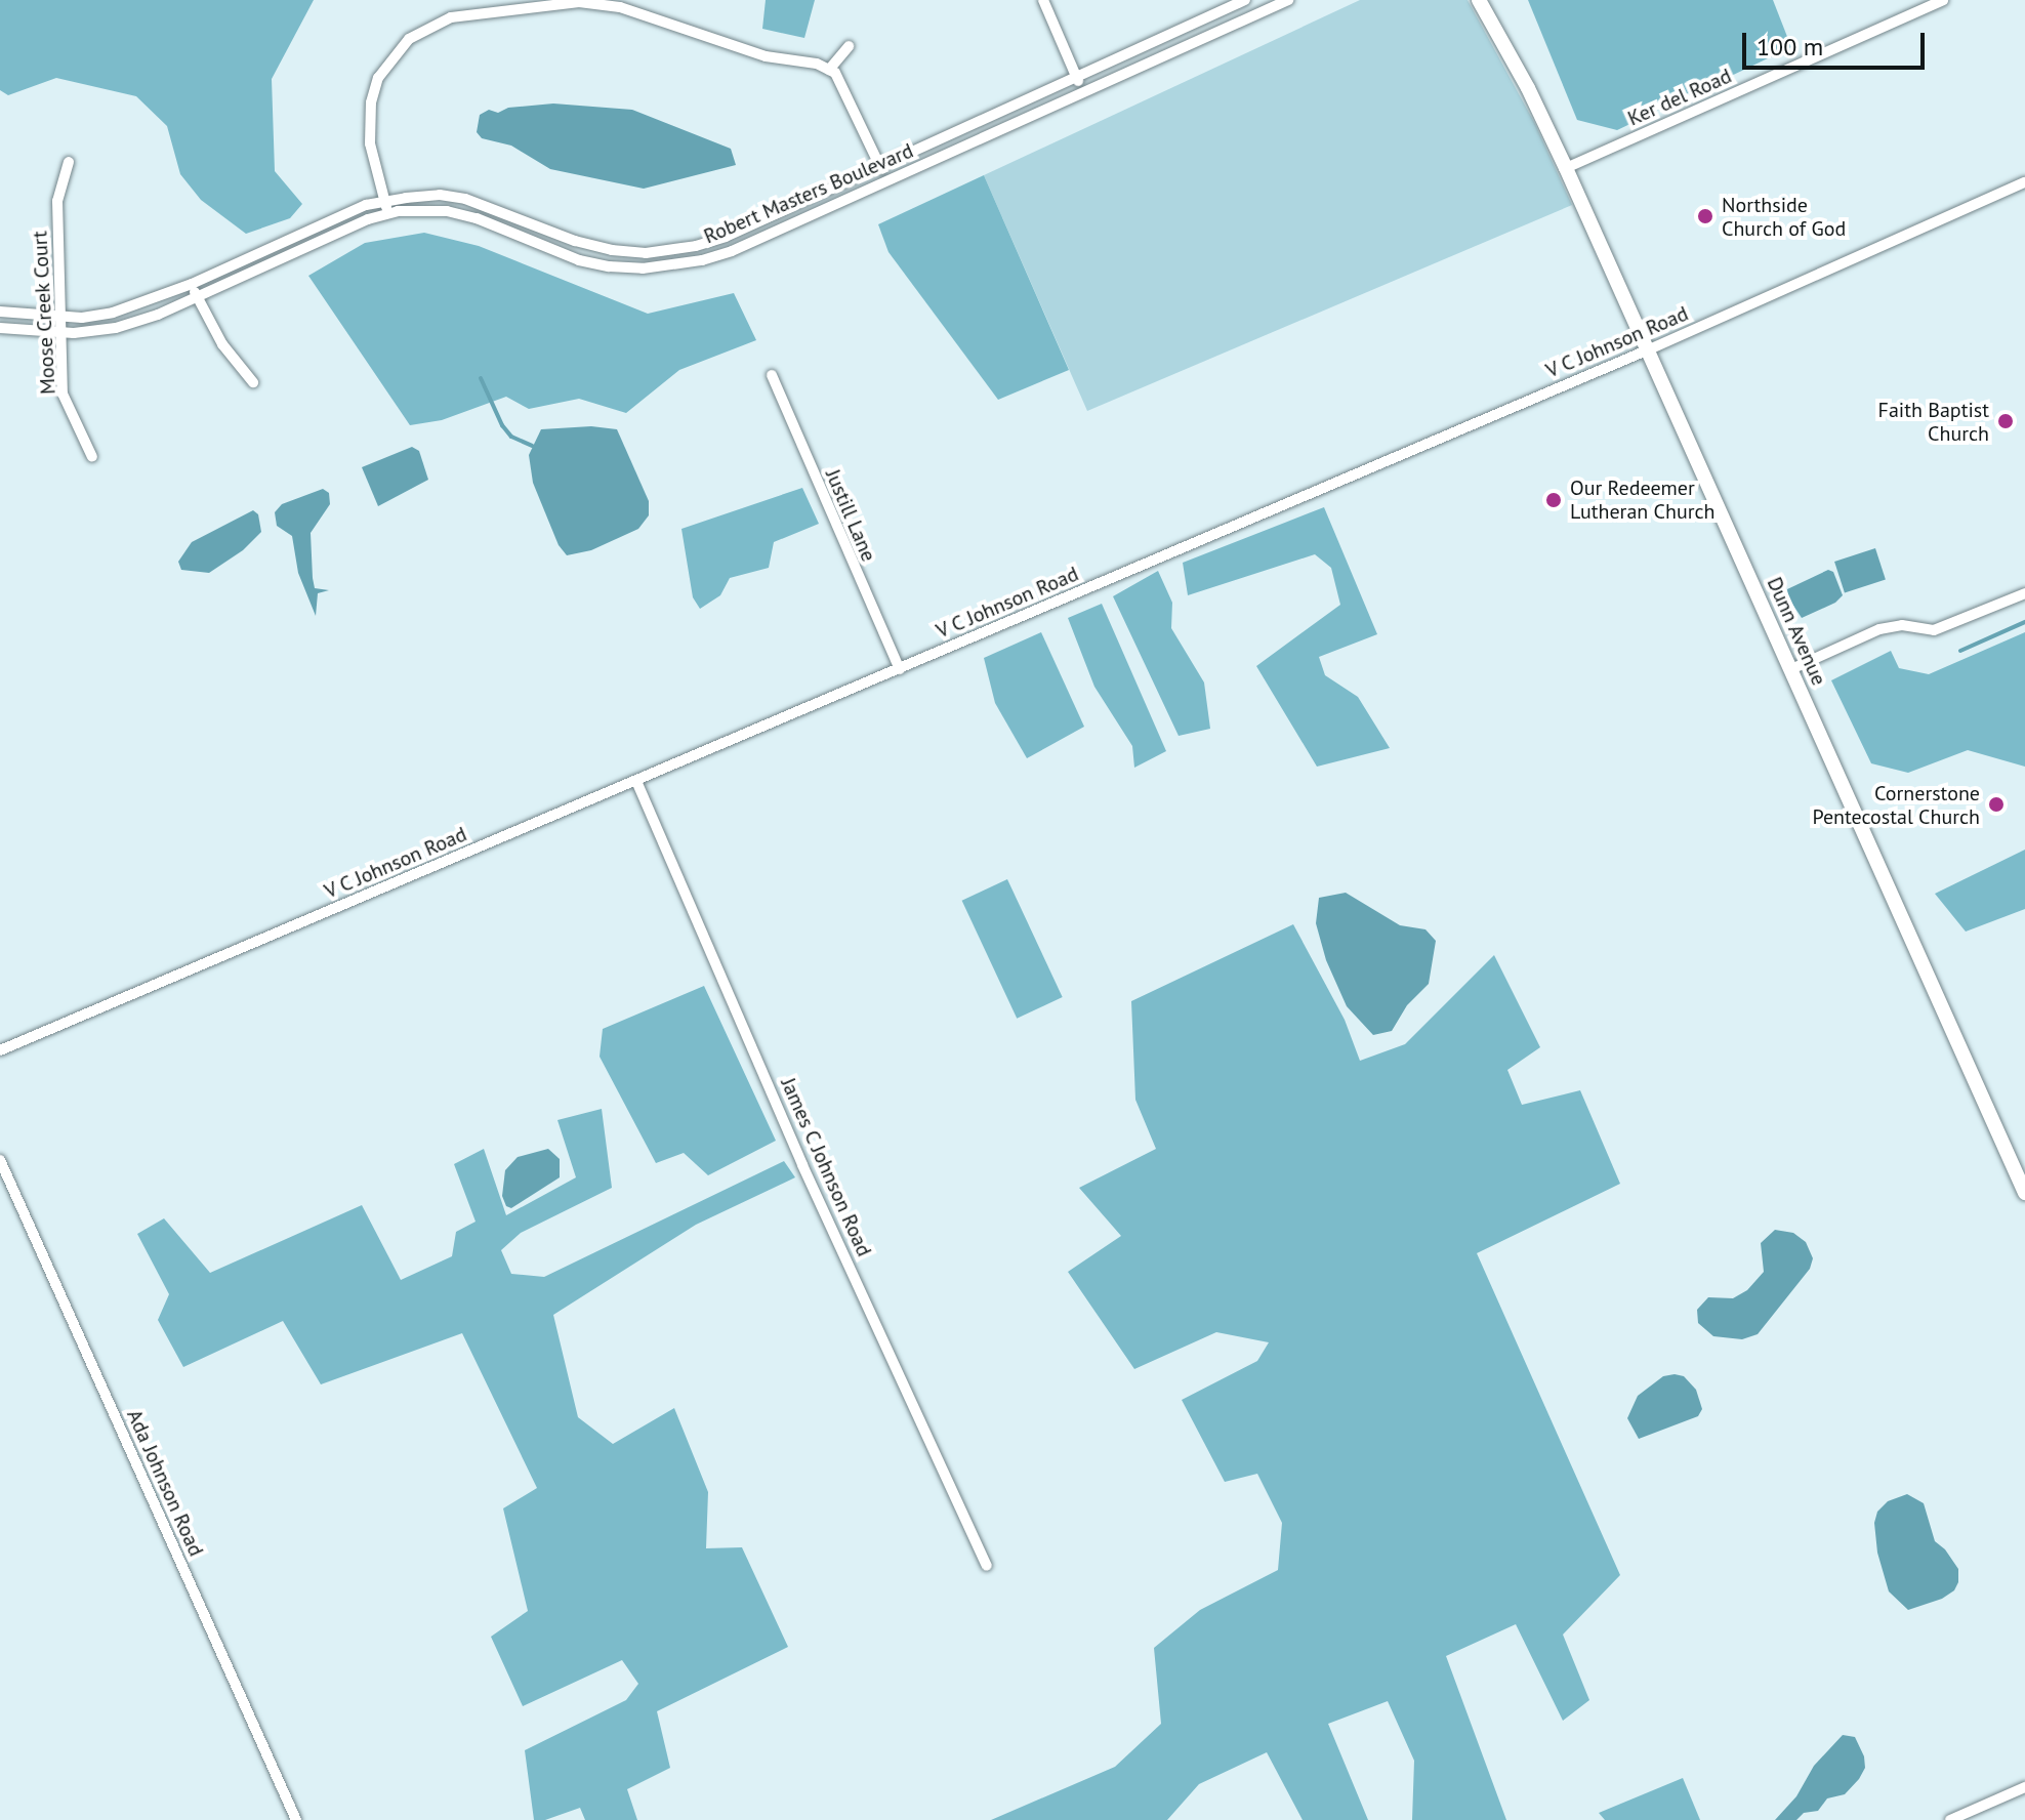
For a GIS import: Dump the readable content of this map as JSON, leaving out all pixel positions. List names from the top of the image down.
{
  "streets": {
    "main road": ["Dunn Avenue"],
    "street": [
      "Ker del Road",
      "Robert Masters Boulevard",
      "Moose Creek Court",
      "V C Johnson Road",
      "Justill Lane",
      "James C Johnson Road",
      "Ada Johnson Road"
    ]
  },
  "crossings": [
    ["Ker del Road", "Dunn Avenue"],
    ["Robert Masters Boulevard", "Moose Creek Court"],
    ["V C Johnson Road", "Justill Lane"],
    ["V C Johnson Road", "Dunn Avenue"],
    ["V C Johnson Road", "James C Johnson Road"]
  ],
  "places": [
    "Northside Church of God",
    "Faith Baptist Church",
    "Our Redeemer Lutheran Church",
    "Cornerstone Pentecostal Church"
  ],
  "scale_bar": "100 m"
}
